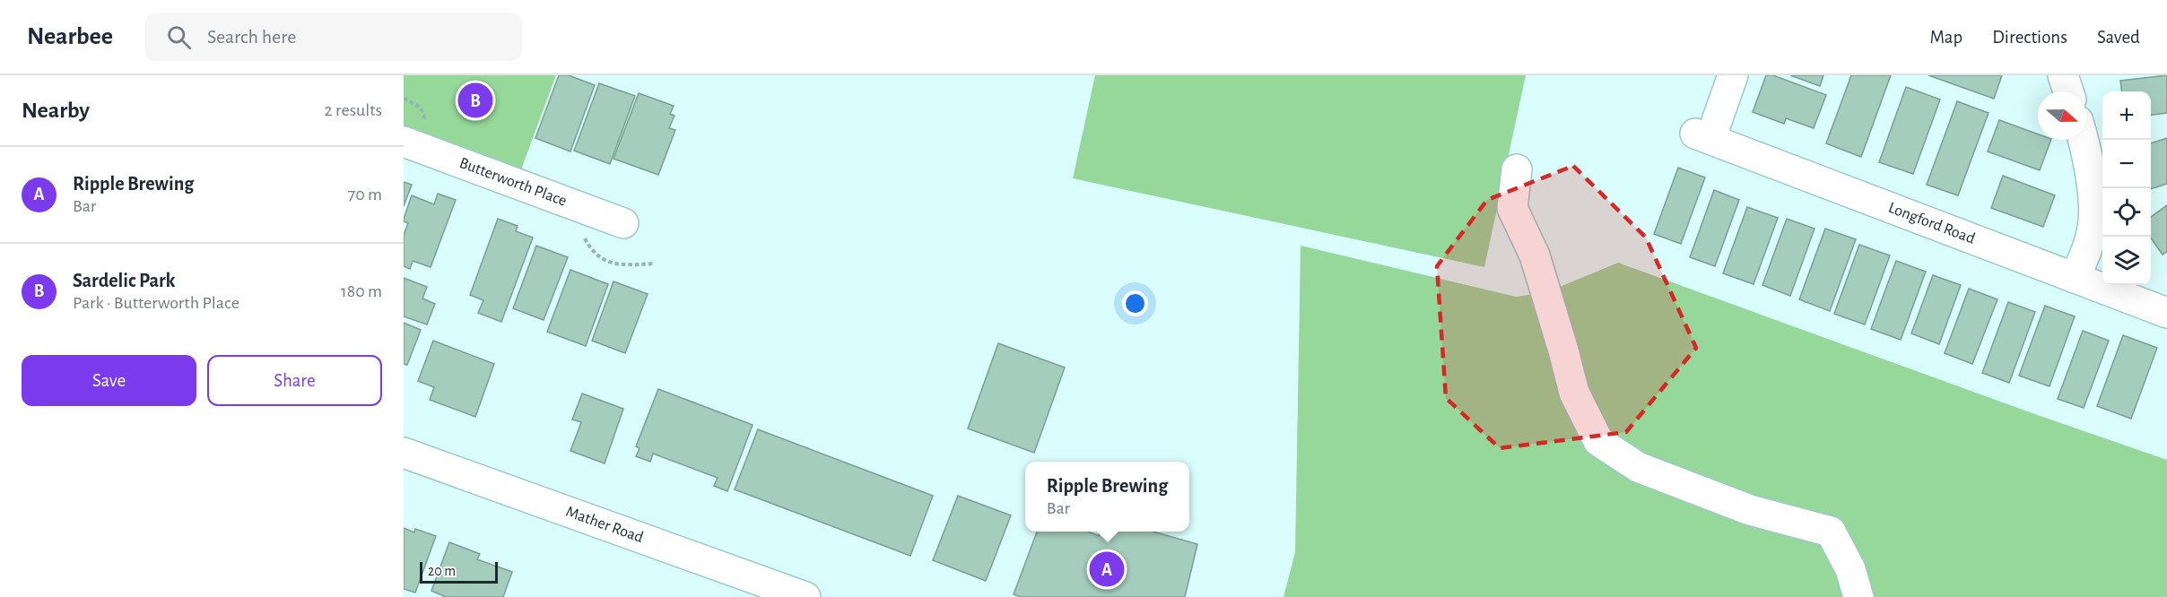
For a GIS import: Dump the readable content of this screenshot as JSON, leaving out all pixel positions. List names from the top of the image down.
{
  "streets": {
    "street": ["Butterworth Place", "Longford Road", "Mather Road"]
  },
  "scale_bar": "20 m",
  "north": "right",
  "page": {
    "header": "Nearbee",
    "search": "Search here",
    "nav": ["Map", "Directions", "Saved"],
    "heading": ["Nearby", "2 results"],
    "pins": ["B", "A"],
    "map_buttons": ["+", "−"],
    "list": [
      {
        "mark": "A",
        "name": "Ripple Brewing",
        "note": "Bar",
        "value": "70 m"
      },
      {
        "mark": "B",
        "name": "Sardelic Park",
        "note": "Park · Butterworth Place",
        "value": "180 m"
      }
    ],
    "buttons": ["Save", "Share"],
    "popup": ["Ripple Brewing", "Bar"],
    "scale": "20 m"
  }
}
